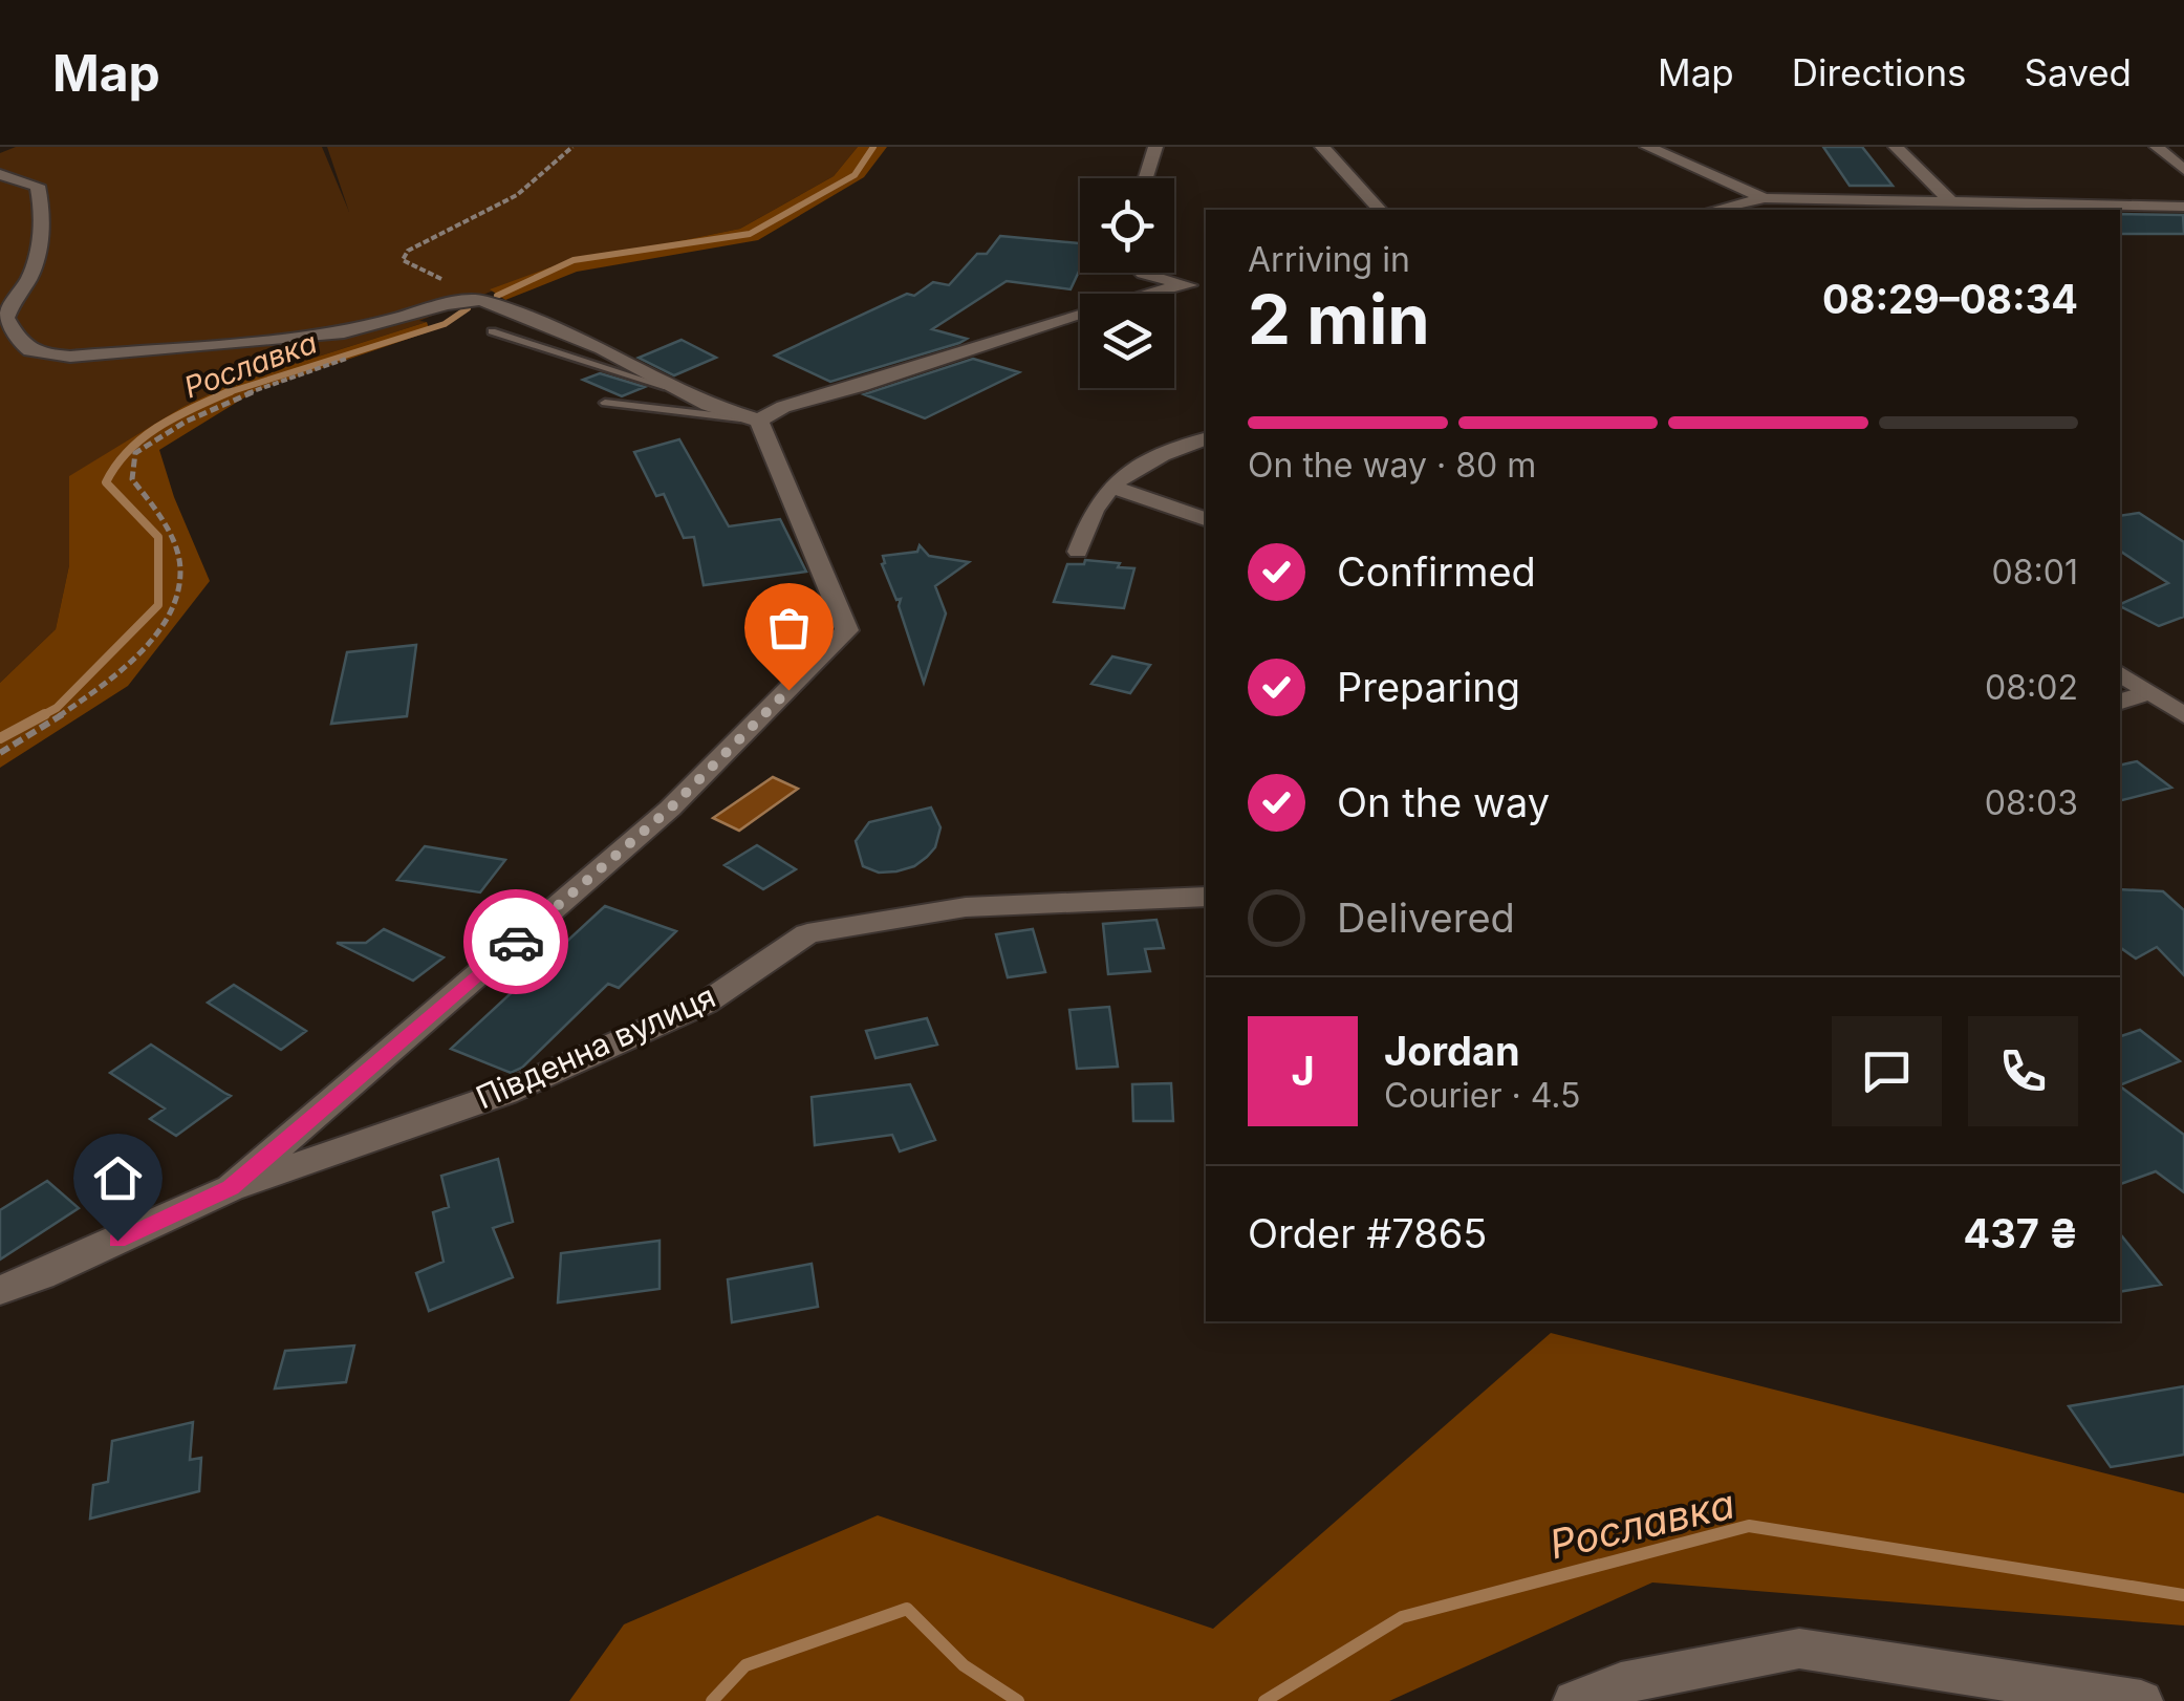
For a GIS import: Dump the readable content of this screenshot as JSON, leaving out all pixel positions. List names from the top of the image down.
{
  "streets": {
    "street": ["Південна вулиця"]
  },
  "water": ["Рославка"],
  "page": {
    "header": "Map",
    "nav": ["Map", "Directions", "Saved"],
    "heading": ["2 min", "Arriving in", "08:29–08:34"],
    "panel": [
      "Jordan",
      "Courier · 4.5",
      "Order #7865",
      "437 ₴"
    ],
    "bar": "On the way · 80 m",
    "list": [
      ["Confirmed", "08:01"],
      ["Preparing", "08:02"],
      ["On the way", "08:03"],
      "Delivered"
    ],
    "round": "J"
  }
}
